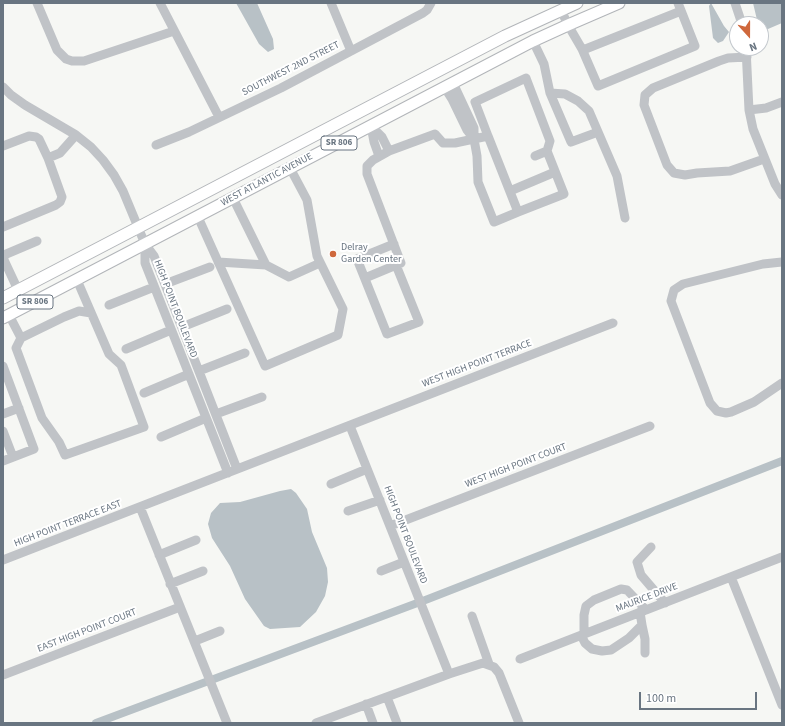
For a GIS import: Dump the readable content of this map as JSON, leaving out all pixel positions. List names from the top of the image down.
{
  "streets": {
    "main road": ["SR 806", "WEST ATLANTIC AVENUE"],
    "street": [
      "SOUTHWEST 2ND STREET",
      "HIGH POINT BOULEVARD",
      "WEST HIGH POINT TERRACE",
      "WEST HIGH POINT COURT",
      "HIGH POINT TERRACE EAST",
      "MAURICE DRIVE",
      "EAST HIGH POINT COURT"
    ]
  },
  "crossings": [
    ["WEST ATLANTIC AVENUE", "HIGH POINT BOULEVARD"],
    ["HIGH POINT BOULEVARD", "WEST HIGH POINT TERRACE"],
    ["HIGH POINT BOULEVARD", "WEST HIGH POINT COURT"]
  ],
  "places": ["Delray Garden Center"],
  "scale_bar": "100 m",
  "north": "bottom"
}
